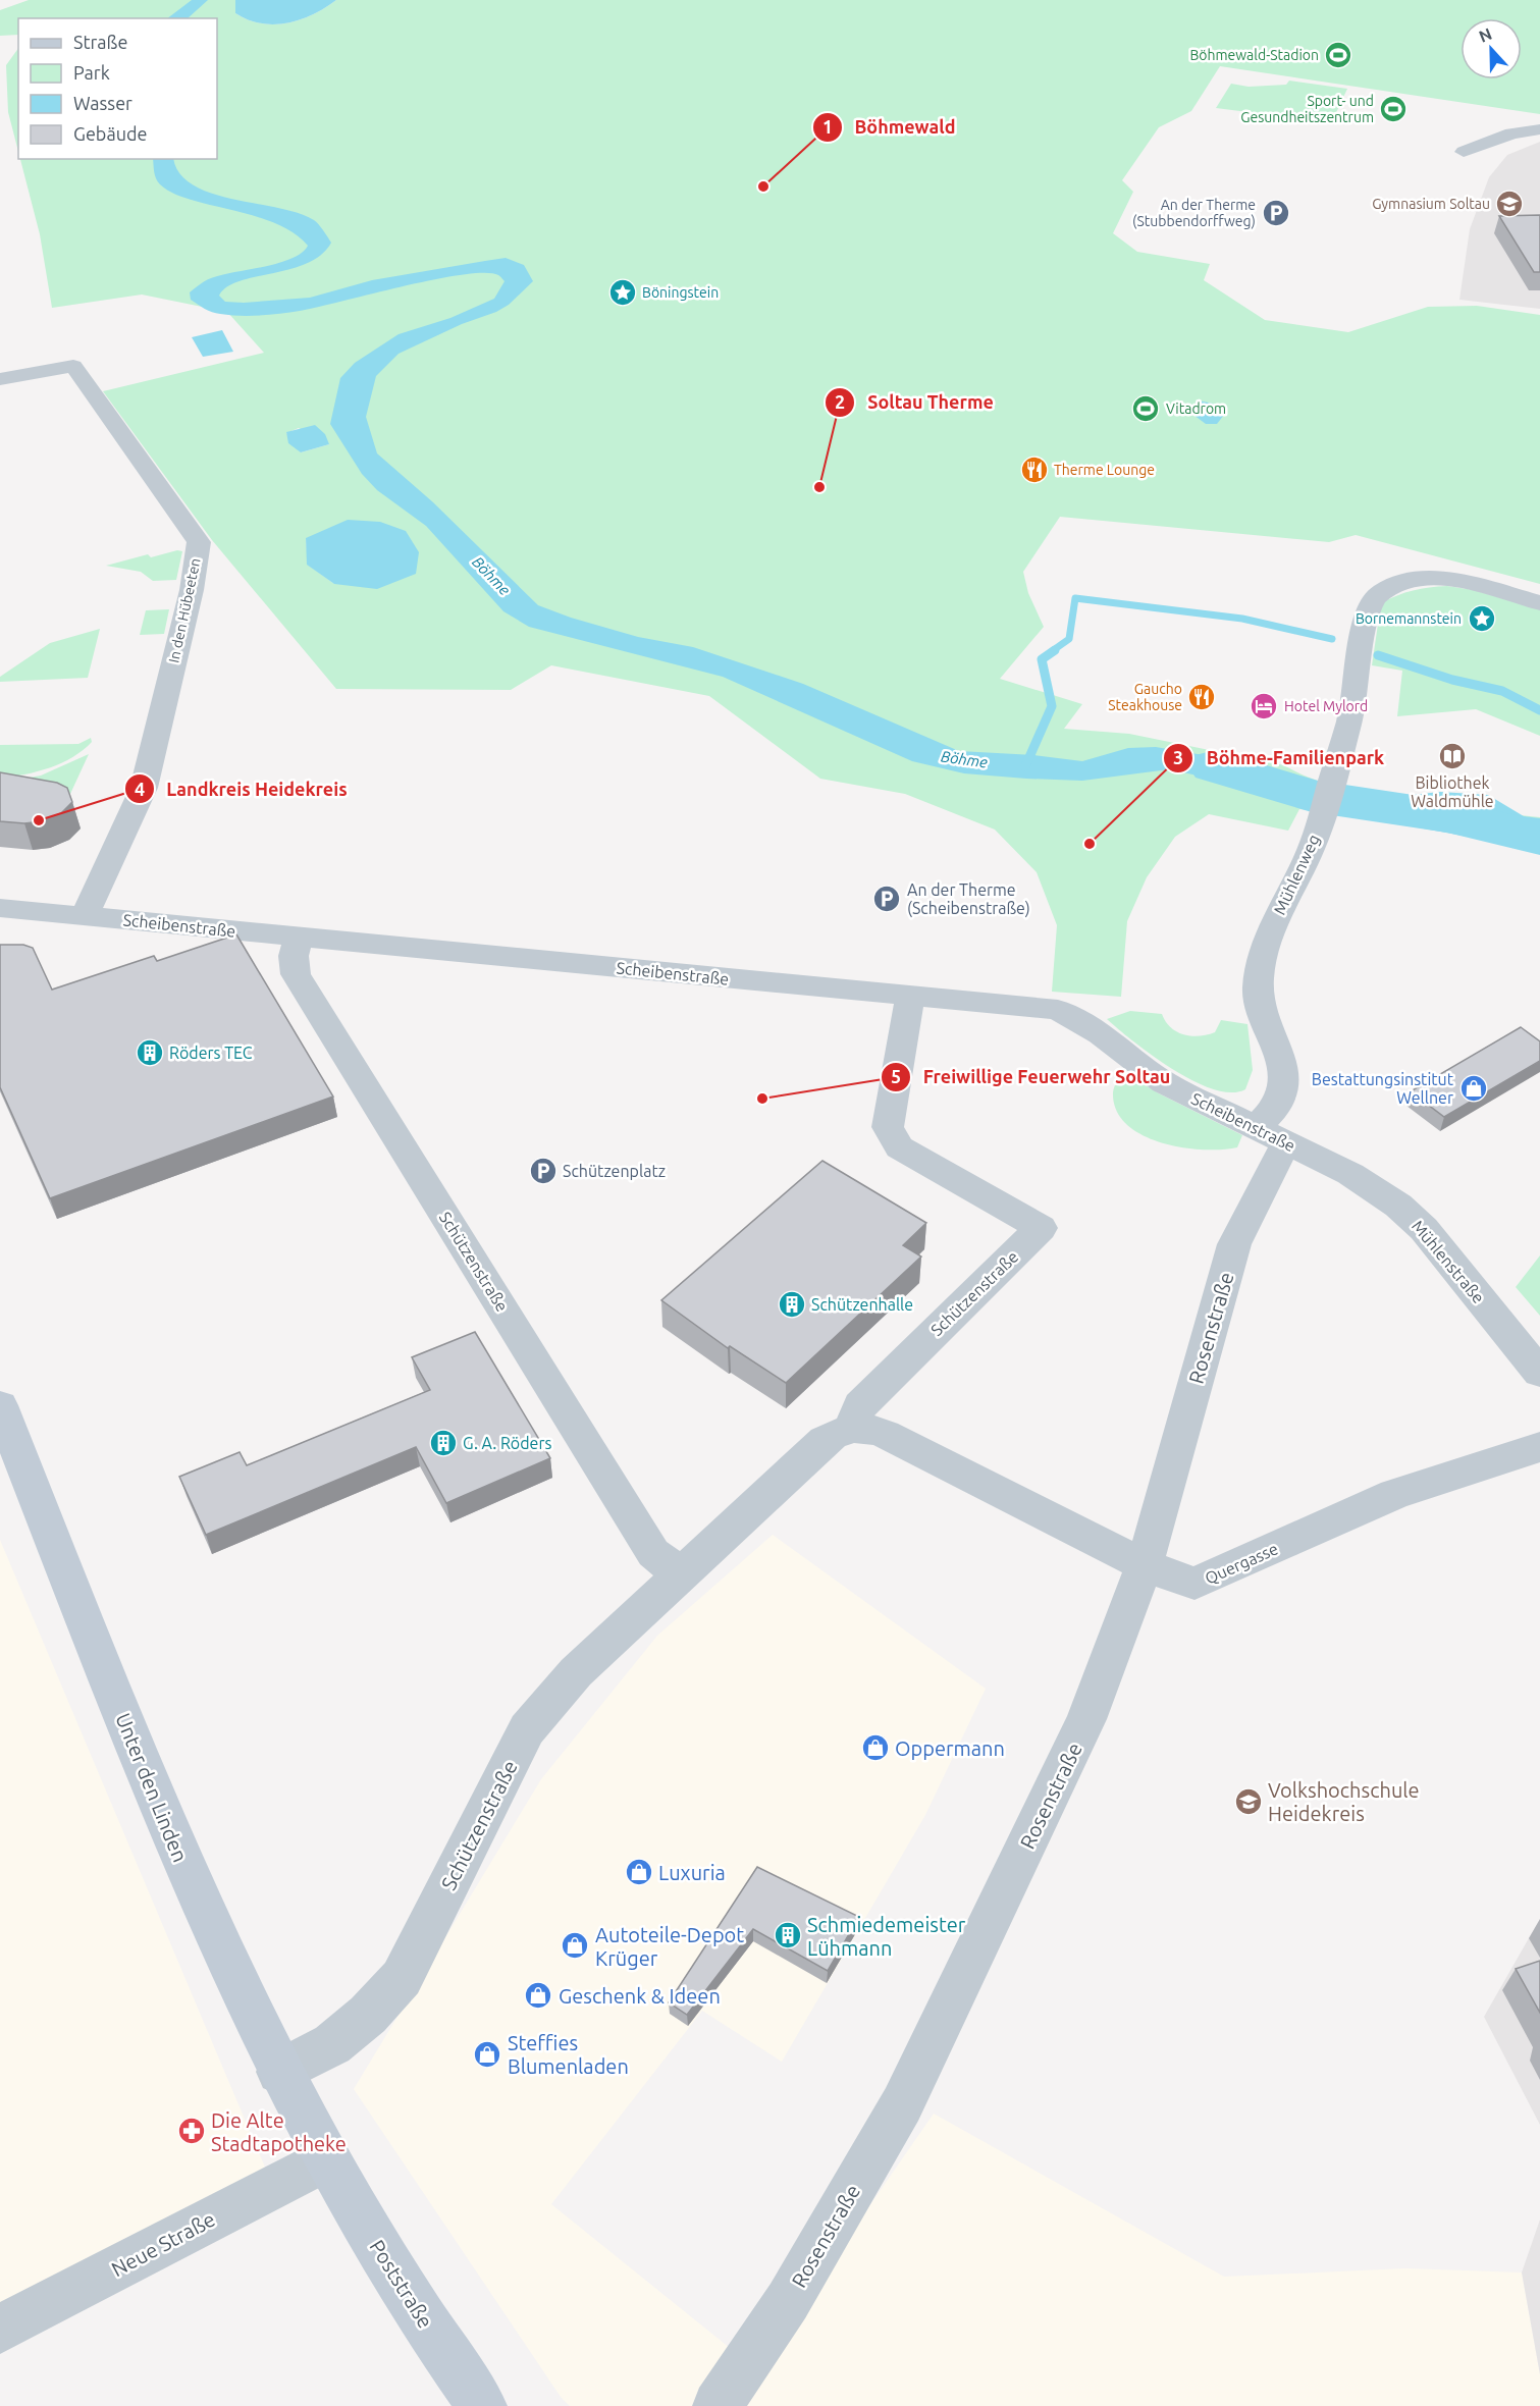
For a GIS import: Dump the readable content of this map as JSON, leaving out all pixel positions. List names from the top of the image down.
{
  "streets": {
    "main road": ["Unter den Linden", "Poststraße"],
    "street": [
      "In den Hübeeten",
      "Mühlenweg",
      "Scheibenstraße",
      "Schützenstraße",
      "Mühlenstraße",
      "Rosenstraße",
      "Quergasse",
      "Neue Straße"
    ]
  },
  "crossings": [
    ["In den Hübeeten", "Scheibenstraße"],
    ["Mühlenweg", "Scheibenstraße"],
    ["Mühlenweg", "Mühlenstraße"],
    ["Mühlenweg", "Rosenstraße"],
    ["Scheibenstraße", "Schützenstraße"],
    ["Scheibenstraße", "Mühlenstraße"],
    ["Scheibenstraße", "Rosenstraße"],
    ["Schützenstraße", "Quergasse"],
    ["Schützenstraße", "Unter den Linden"],
    ["Mühlenstraße", "Rosenstraße"],
    ["Rosenstraße", "Quergasse"],
    ["Unter den Linden", "Neue Straße"],
    ["Unter den Linden", "Poststraße"],
    ["Neue Straße", "Poststraße"]
  ],
  "water": ["Böhme"],
  "places": {
    "sports": ["Böhmewald-Stadion", "Sport- und Gesundheitszentrum", "Vitadrom"],
    "other": [
      "Böhmewald",
      "Soltau Therme",
      "Landkreis Heidekreis",
      "Böhme-Familienpark",
      "Freiwillige Feuerwehr Soltau"
    ],
    "school or university": ["Gymnasium Soltau", "Volkshochschule Heidekreis"],
    "parking": ["An der Therme (Stubbendorffweg)", "An der Therme (Scheibenstraße)", "Schützenplatz"],
    "place": ["Böningstein", "Bornemannstein"],
    "restaurant": ["Therme Lounge", "Gaucho Steakhouse"],
    "hotel": ["Hotel Mylord"],
    "library": ["Bibliothek Waldmühle"],
    "building": [
      "Röders TEC",
      "Schützenhalle",
      "G. A. Röders",
      "Schmiedemeister Lühmann"
    ],
    "shop": [
      "Bestattungsinstitut Wellner",
      "Oppermann",
      "Luxuria",
      "Autoteile-Depot Krüger",
      "Geschenk & Ideen",
      "Steffies Blumenladen"
    ],
    "pharmacy": ["Die Alte Stadtapotheke"]
  },
  "legend": [
    "Straße",
    "Park",
    "Wasser",
    "Gebäude"
  ],
  "north": "top"
}
